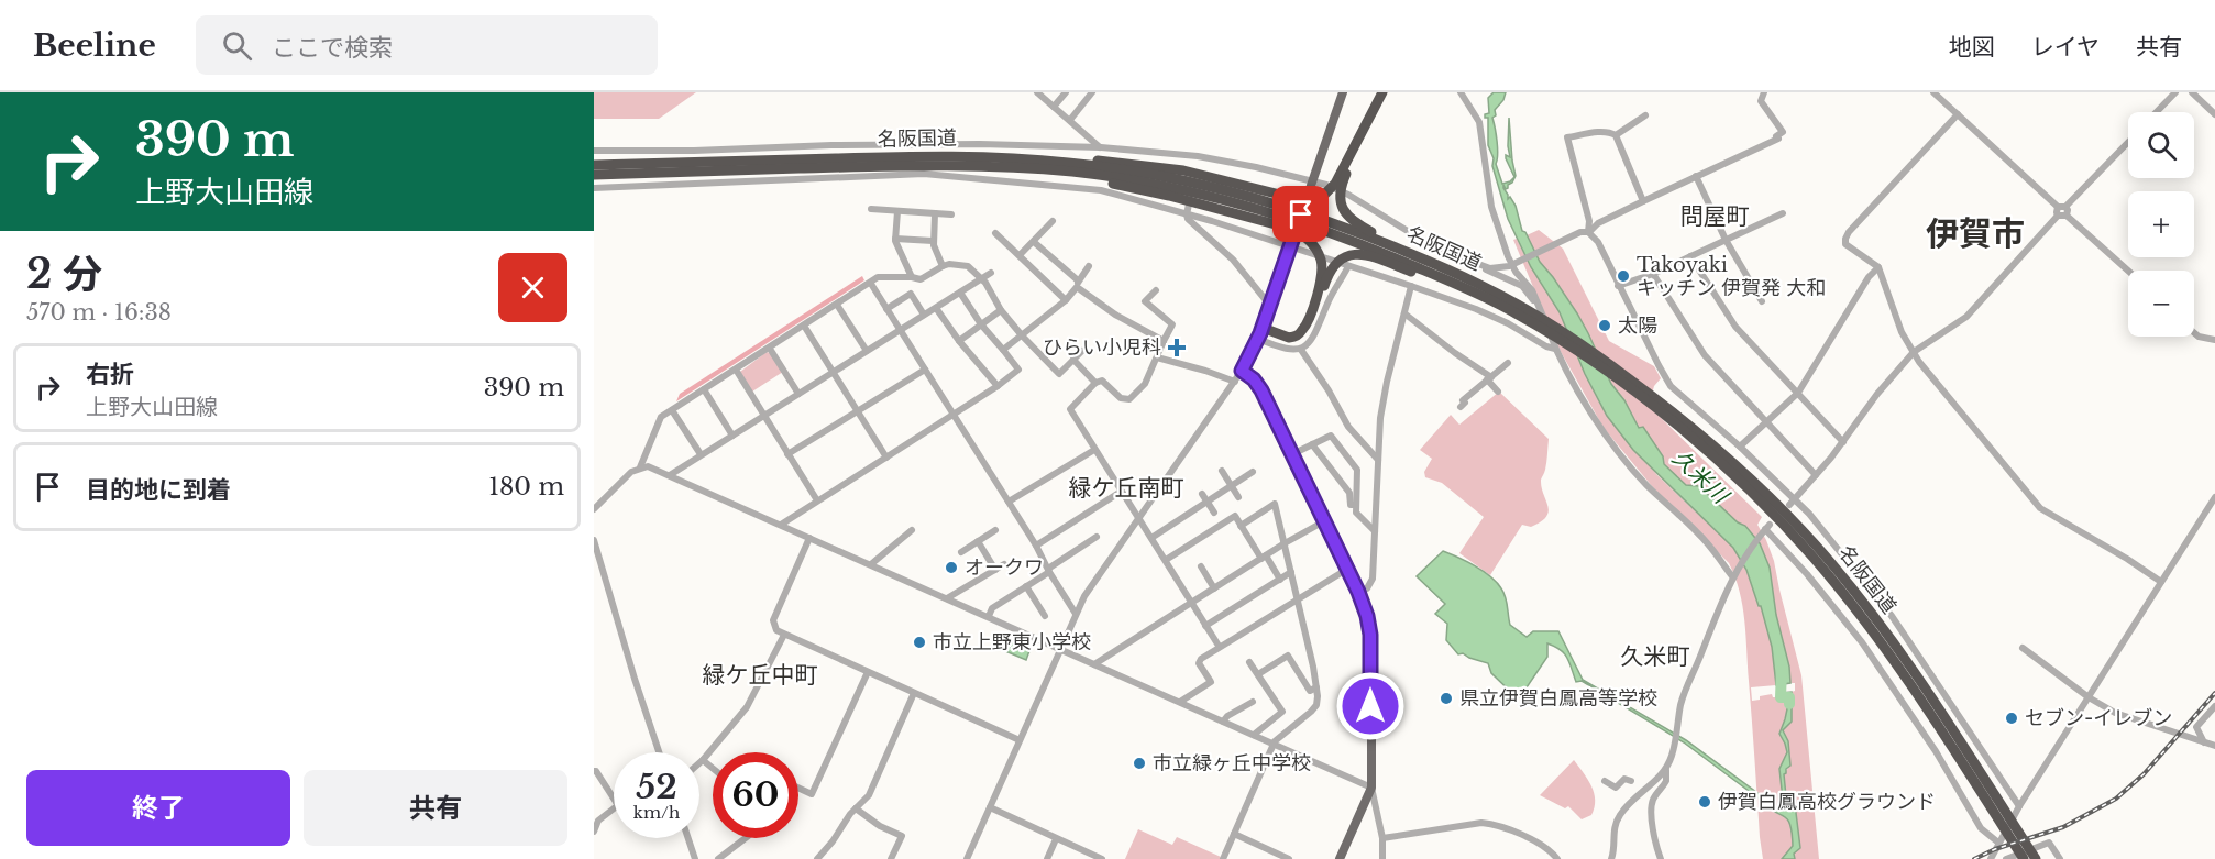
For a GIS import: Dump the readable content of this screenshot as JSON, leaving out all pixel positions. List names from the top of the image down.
{
  "streets": {
    "highway": ["名阪国道"]
  },
  "districts": [
    "問屋町",
    "伊賀市",
    "緑ケ丘南町",
    "久米町",
    "緑ケ丘中町"
  ],
  "water": ["久米川"],
  "places": {
    "other": [
      "Takoyaki キッチン 伊賀発 大和",
      "太陽",
      "オークワ",
      "市立上野東小学校",
      "県立伊賀白鳳高等学校",
      "セブン-イレブン",
      "市立緑ヶ丘中学校",
      "伊賀白鳳高校グラウンド"
    ],
    "health": ["ひらい小児科"]
  },
  "page": {
    "header": "Beeline",
    "search": "ここで検索",
    "nav": ["地図", "レイヤ", "共有"],
    "turn": ["390 m", "上野大山田線"],
    "map_buttons": ["+", "−"],
    "heading": ["2 分", "570 m · 16:38"],
    "list": [
      {
        "name": "右折",
        "note": "上野大山田線",
        "value": "390 m"
      },
      {
        "name": "目的地に到着",
        "value": "180 m"
      }
    ],
    "speed": "52 km/h",
    "limit": "60",
    "buttons": ["終了", "共有"]
  }
}
